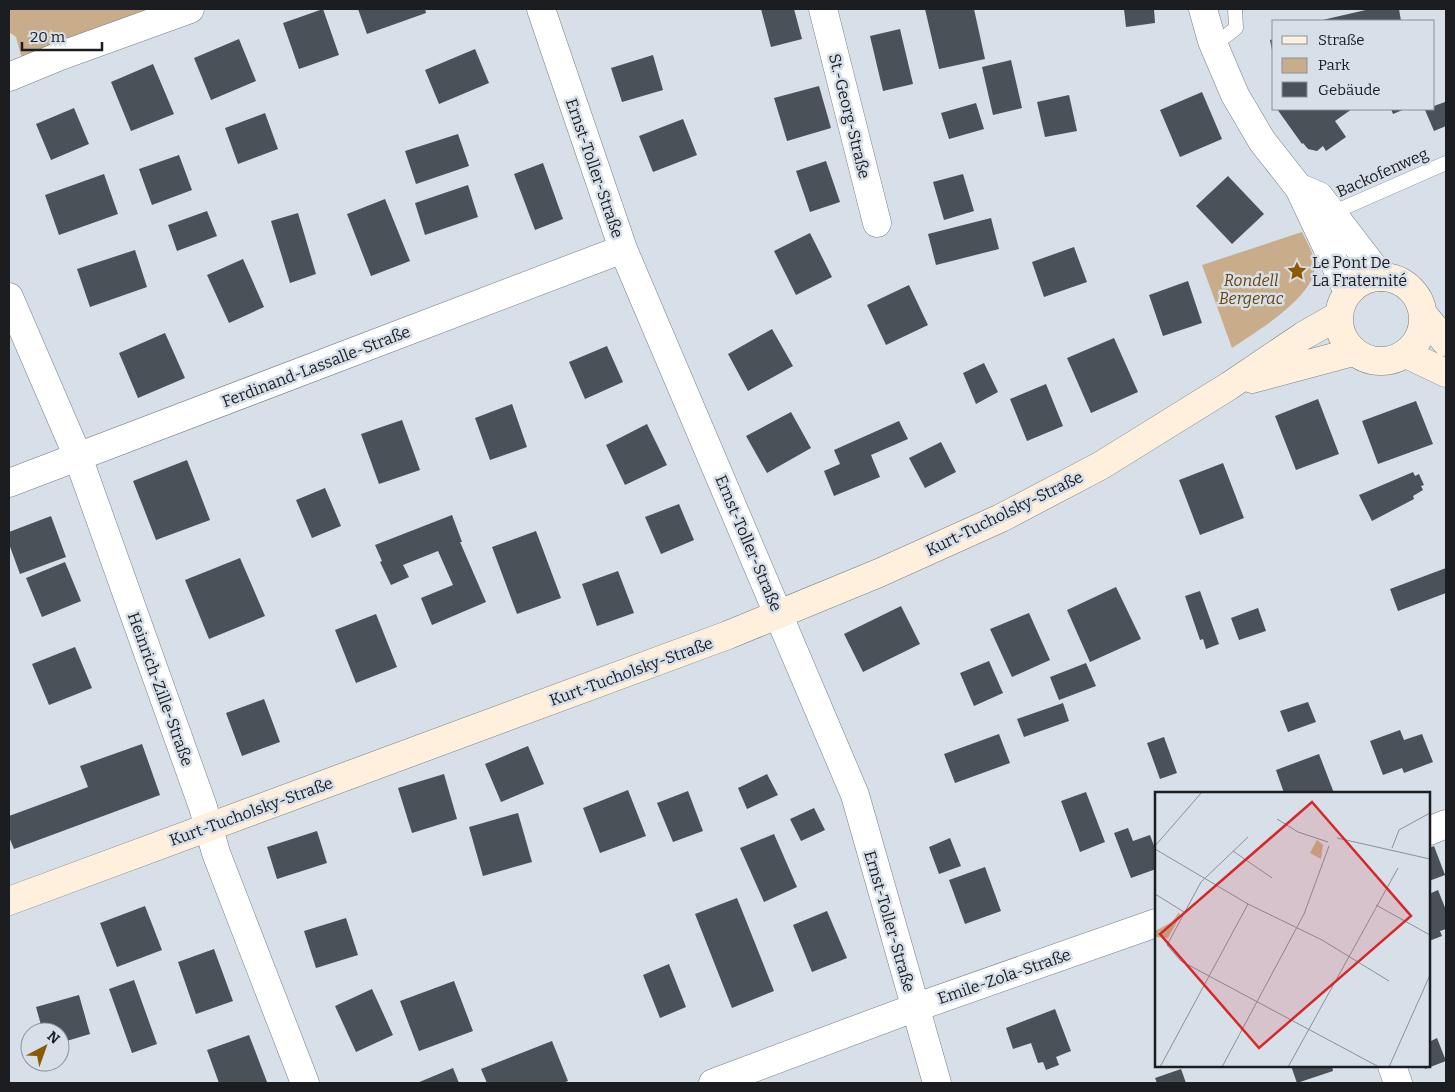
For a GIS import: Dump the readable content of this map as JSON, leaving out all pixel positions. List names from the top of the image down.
{
  "streets": {
    "main road": ["Kurt-Tucholsky-Straße"],
    "street": [
      "St.-Georg-Straße",
      "Ernst-Toller-Straße",
      "Ferdinand-Lassalle-Straße",
      "Heinrich-Zille-Straße",
      "Emile-Zola-Straße"
    ],
    "lane": ["Backofenweg"]
  },
  "crossings": [
    ["Ernst-Toller-Straße", "Ferdinand-Lassalle-Straße"],
    ["Ernst-Toller-Straße", "Kurt-Tucholsky-Straße"],
    ["Ernst-Toller-Straße", "Emile-Zola-Straße"],
    ["Ferdinand-Lassalle-Straße", "Heinrich-Zille-Straße"],
    ["Kurt-Tucholsky-Straße", "Heinrich-Zille-Straße"]
  ],
  "parks": ["Rondell Bergerac"],
  "places": {
    "place": ["Le Pont De La Fraternité"]
  },
  "legend": ["Straße", "Park", "Gebäude"],
  "scale_bar": "20 m",
  "north": "top right"
}
